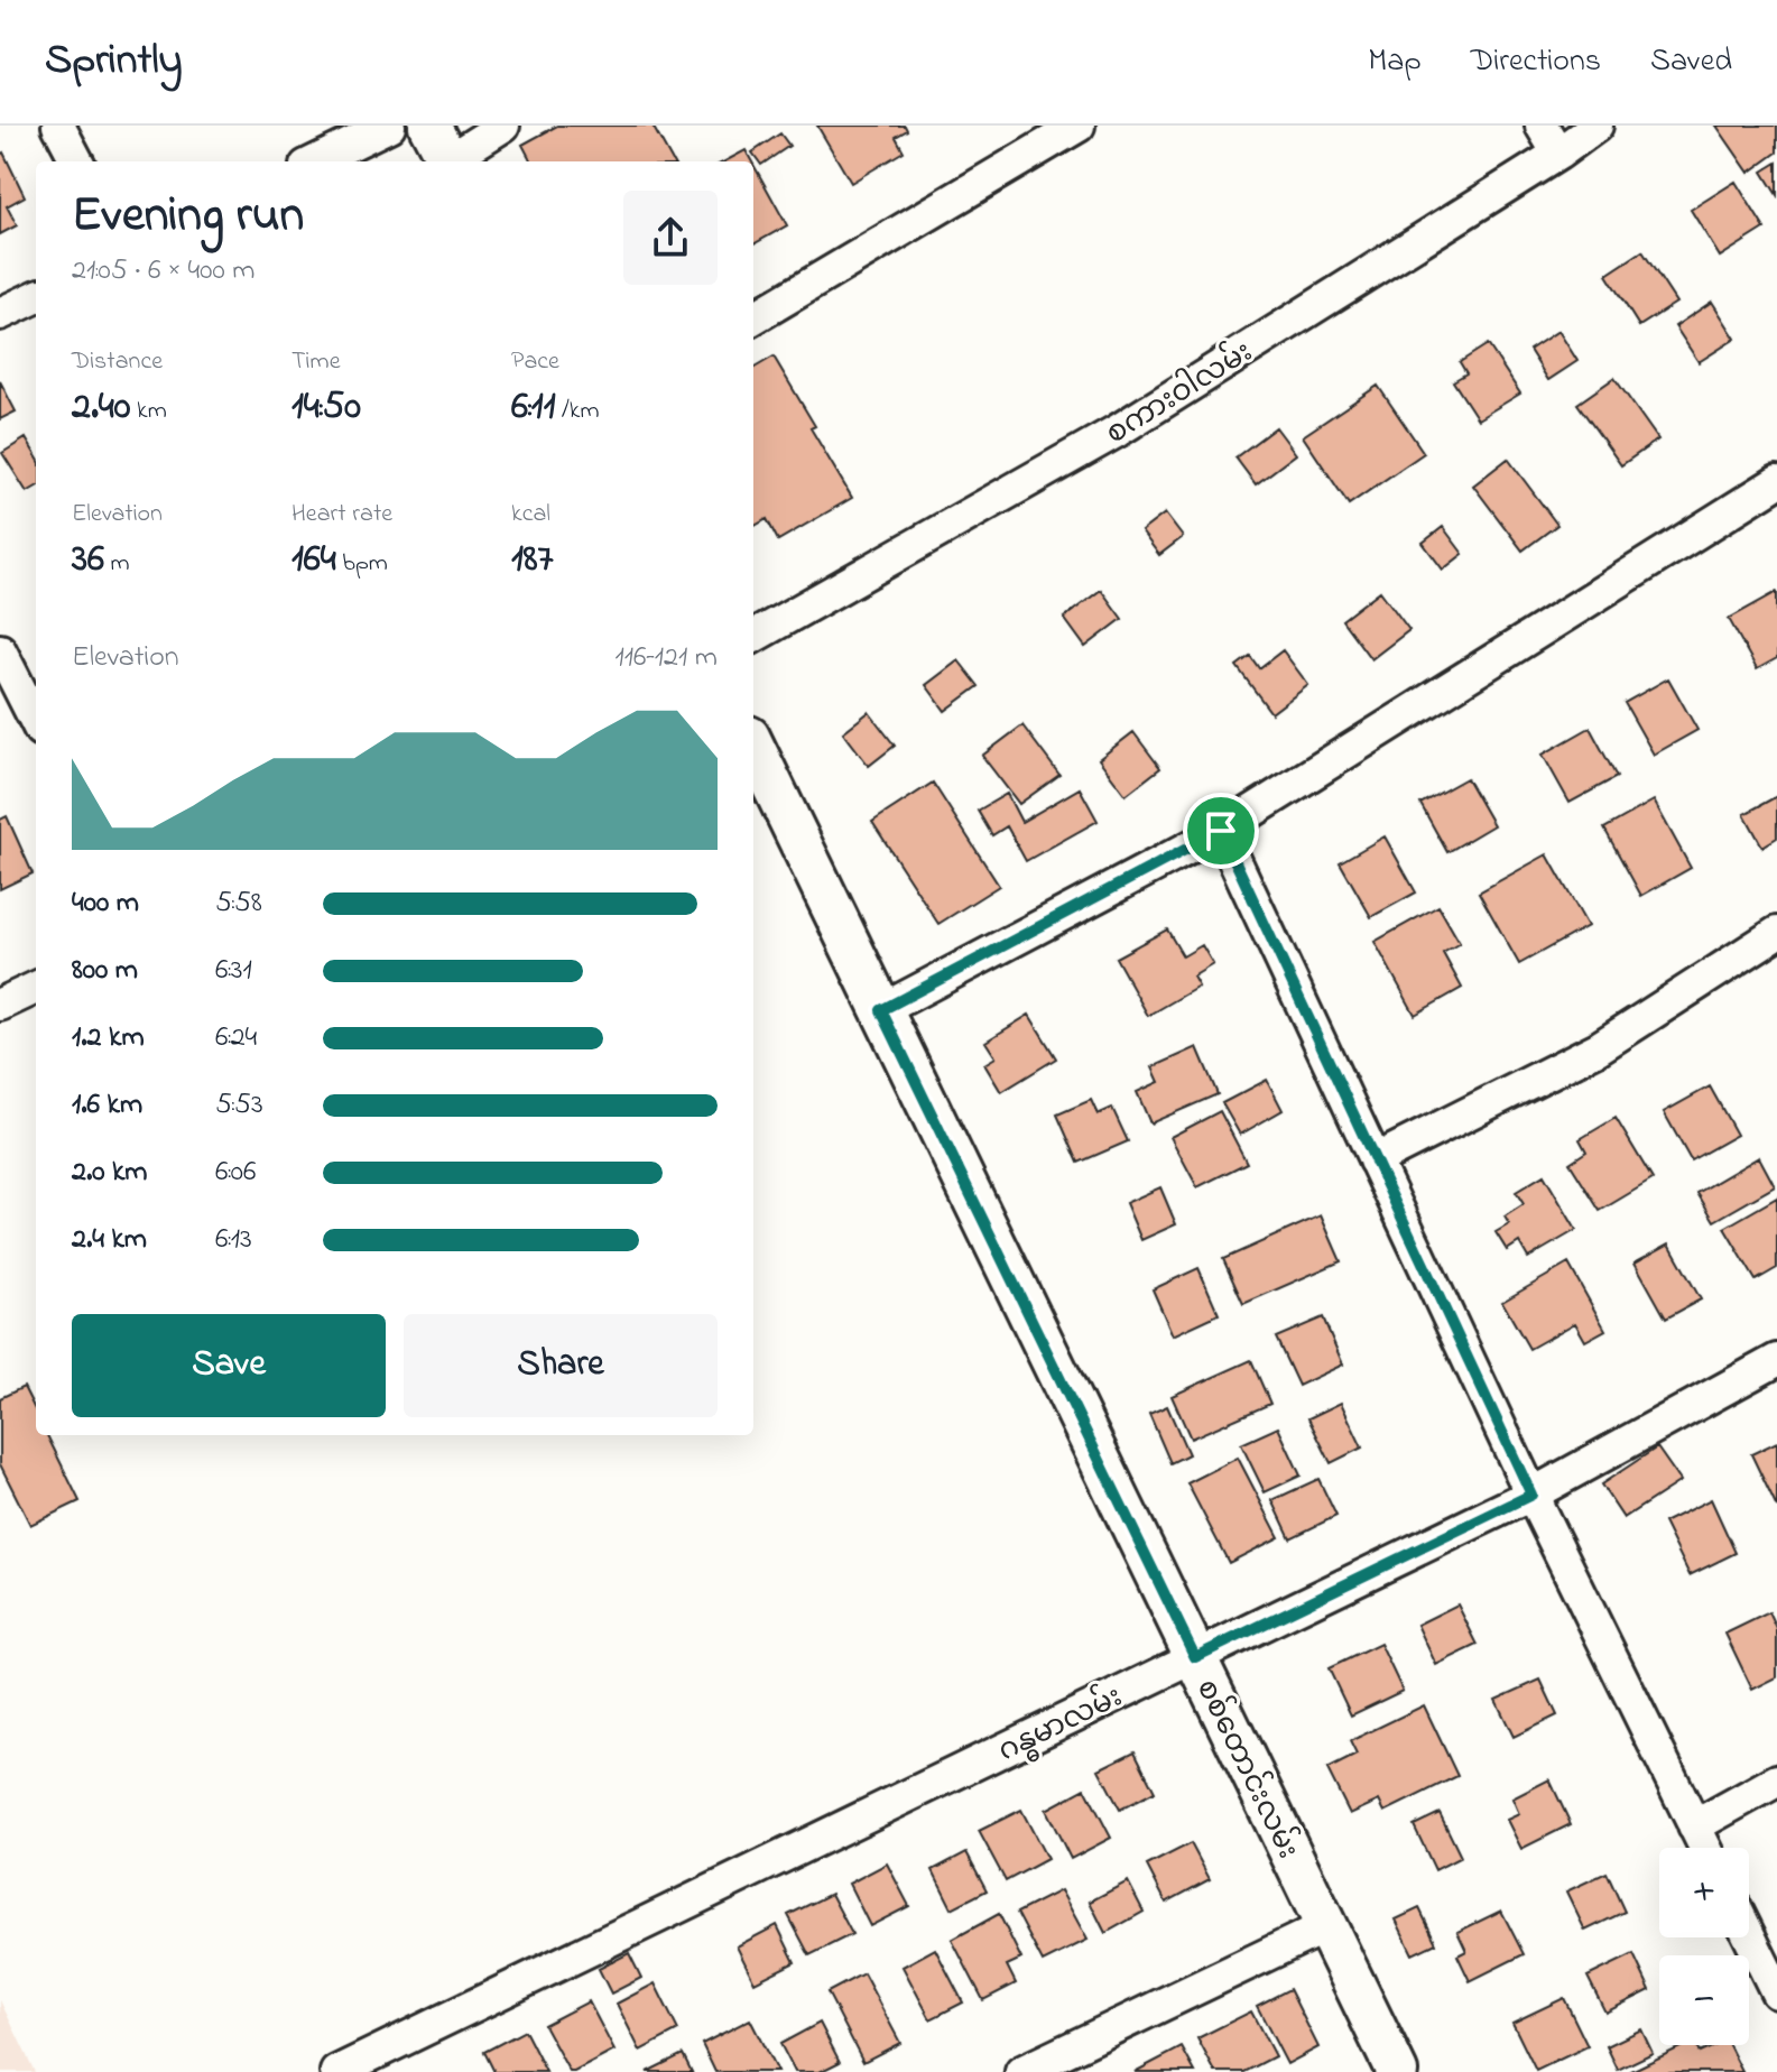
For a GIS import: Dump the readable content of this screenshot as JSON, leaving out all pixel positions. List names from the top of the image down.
{
  "streets": {
    "street": ["စကားဝါလမ်း", "ဂန္ဓမာလမ်း", "စစ်တောင်းလမ်း"]
  },
  "crossings": [
    ["ဂန္ဓမာလမ်း", "စစ်တောင်းလမ်း"]
  ],
  "page": {
    "header": "Sprintly",
    "nav": ["Map", "Directions", "Saved"],
    "heading": ["Evening run", "21:05 · 6 × 400 m"],
    "stats": [
      ["Distance", "2.40 km"],
      ["Time", "14:50"],
      ["Pace", "6:11 /km"],
      ["Elevation", "36 m"],
      ["Heart rate", "164 bpm"],
      ["kcal", "187"]
    ],
    "chart": ["Elevation", "116–121 m"],
    "list": [
      {
        "name": "400 m",
        "note": "5:58"
      },
      {
        "name": "800 m",
        "note": "6:31"
      },
      {
        "name": "1.2 km",
        "note": "6:24"
      },
      {
        "name": "1.6 km",
        "note": "5:53"
      },
      {
        "name": "2.0 km",
        "note": "6:06"
      },
      {
        "name": "2.4 km",
        "note": "6:13"
      }
    ],
    "buttons": ["Save", "Share"],
    "map_buttons": ["+", "−"]
  }
}
